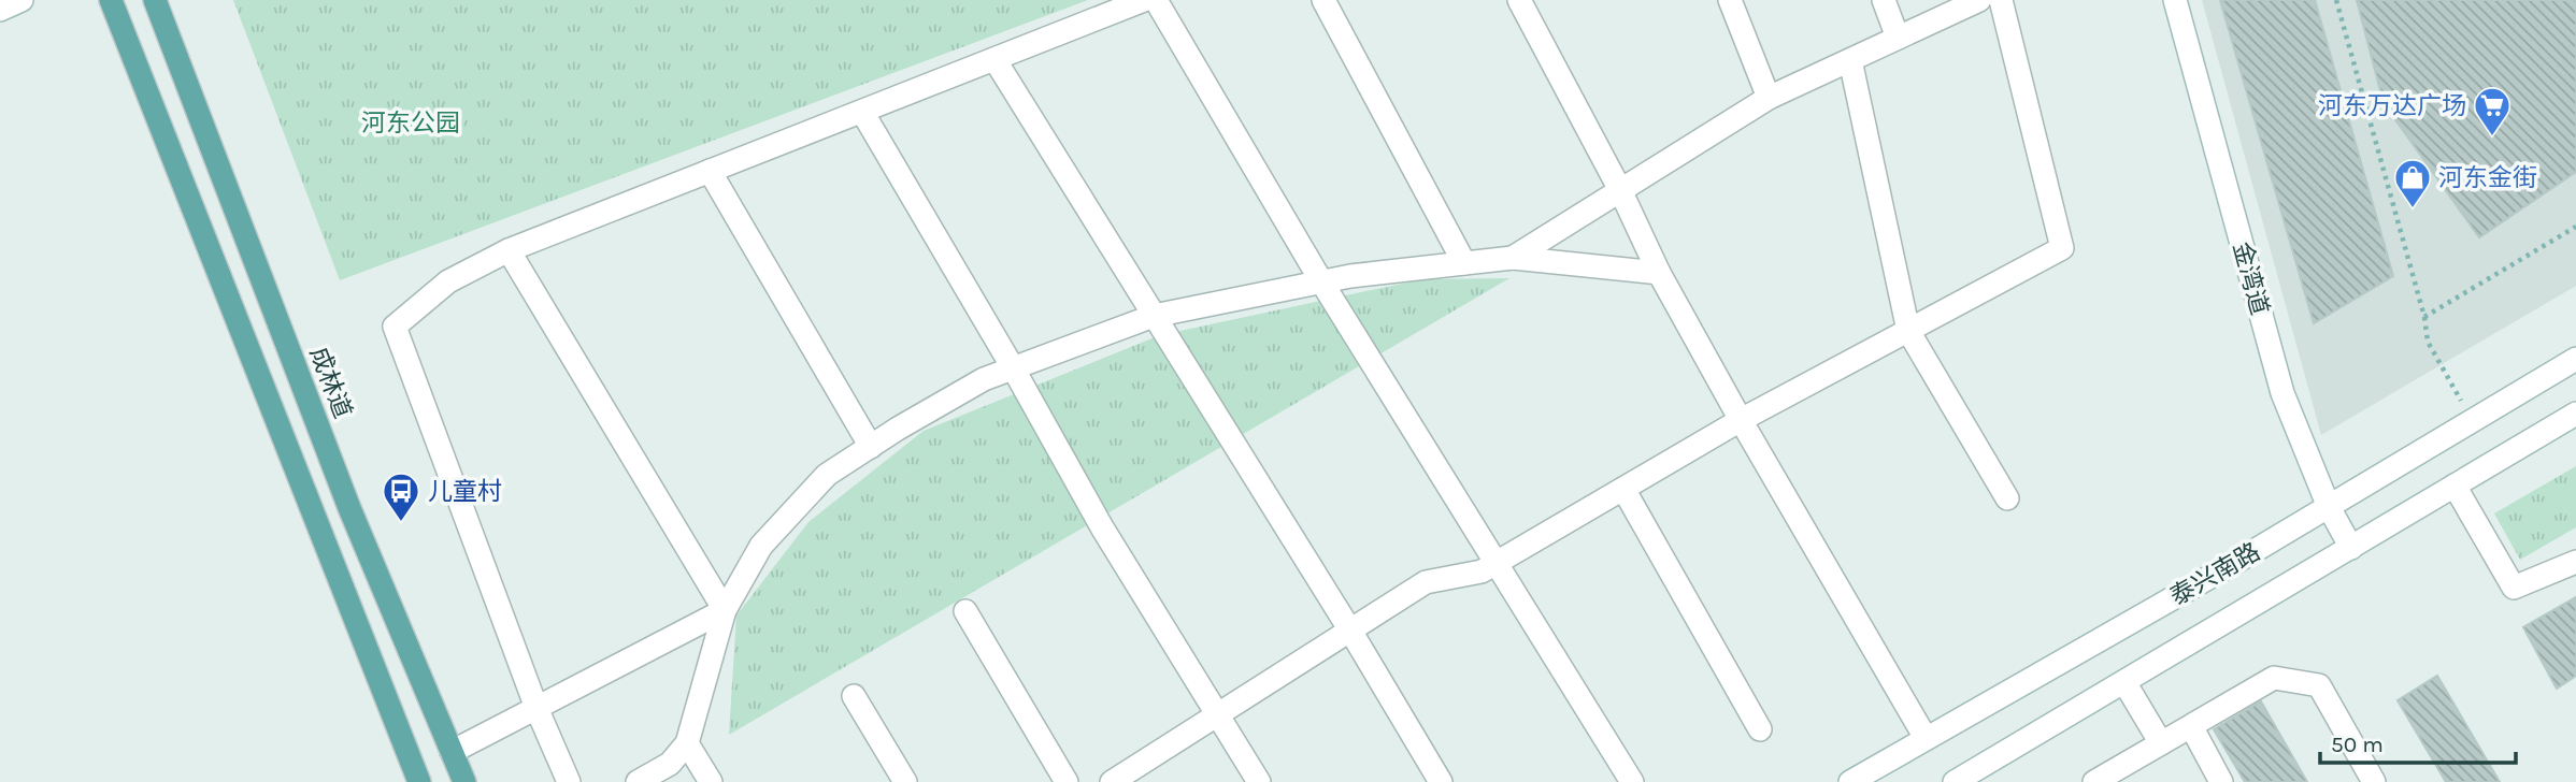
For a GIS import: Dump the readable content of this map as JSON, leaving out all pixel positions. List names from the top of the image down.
{
  "streets": {
    "main road": ["成林道"],
    "street": ["金湾道", "泰兴南路"]
  },
  "crossings": [
    ["金湾道", "泰兴南路"]
  ],
  "parks": ["河东公园"],
  "places": {
    "supermarket": ["河东万达广场"],
    "shop": ["河东金街"],
    "bus stop": ["儿童村"]
  },
  "scale_bar": "50 m"
}
